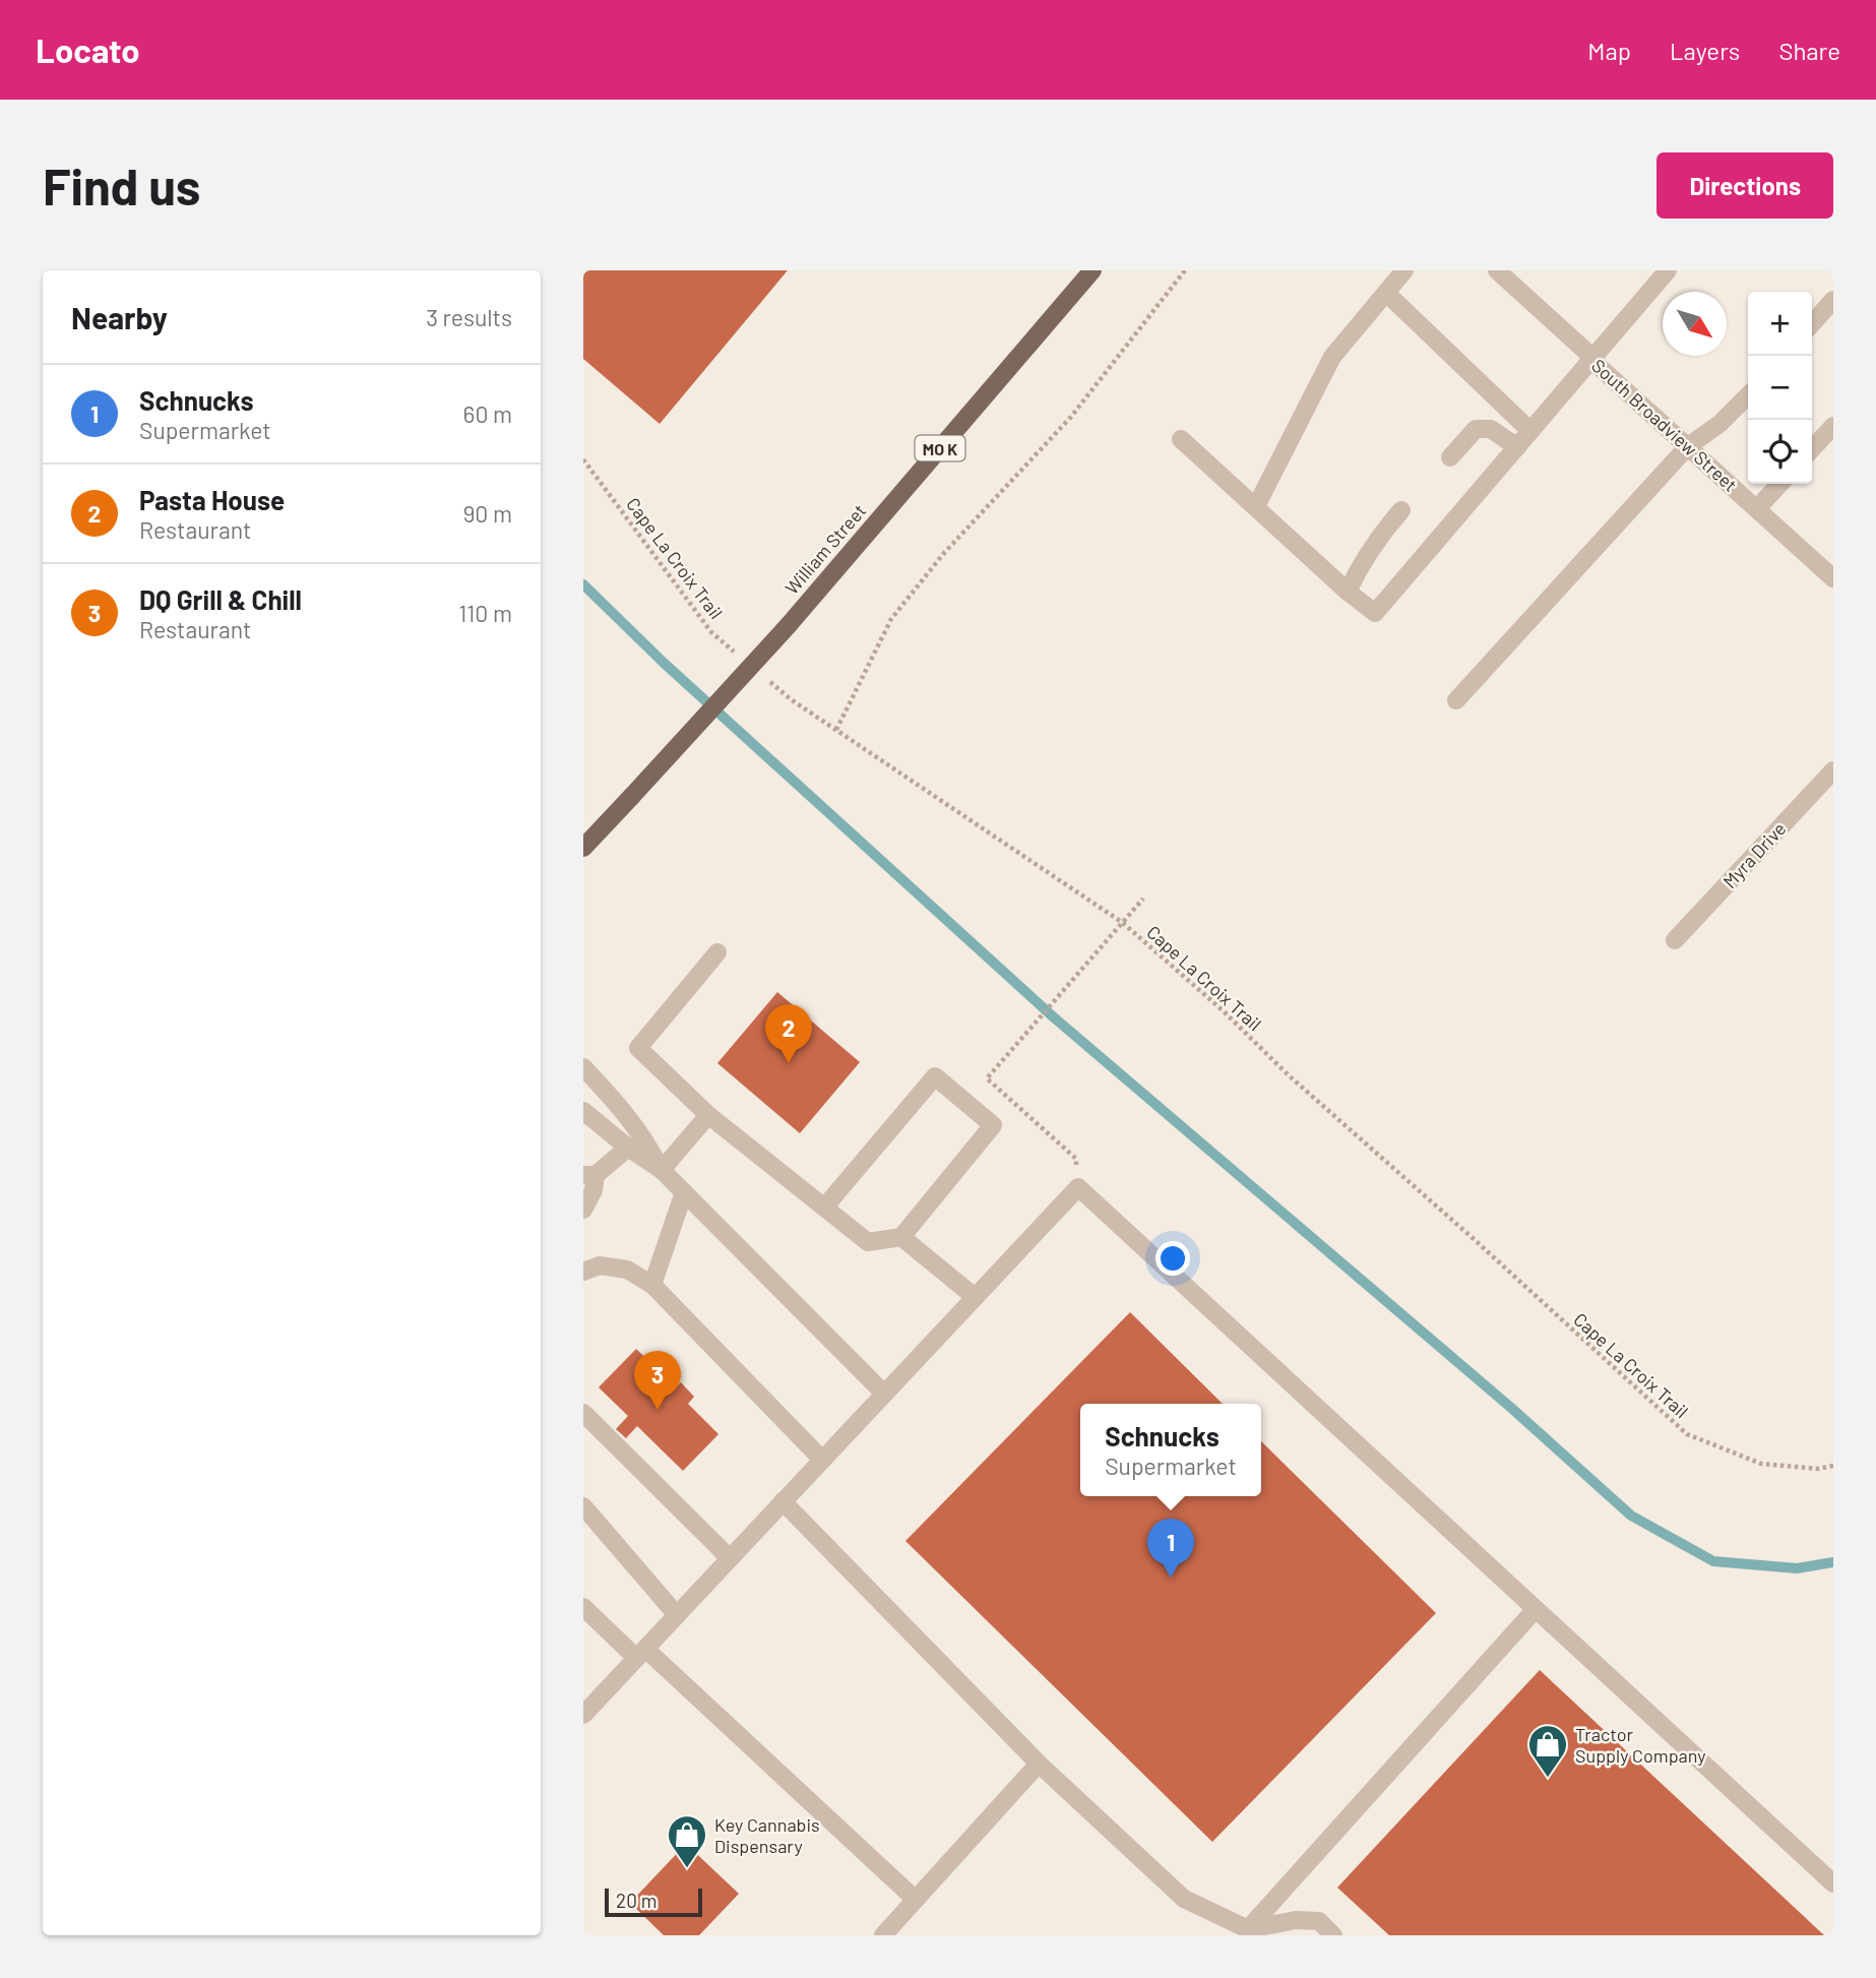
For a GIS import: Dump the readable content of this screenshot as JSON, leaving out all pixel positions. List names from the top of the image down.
{
  "streets": {
    "main road": ["MO K", "William Street"],
    "street": ["South Broadview Street", "Myra Drive"],
    "path": ["Cape La Croix Trail"]
  },
  "places": {
    "shop": ["Tractor Supply Company", "Key Cannabis Dispensary"]
  },
  "scale_bar": "20 m",
  "north": "bottom right",
  "page": {
    "header": "Locato",
    "nav": ["Map", "Layers", "Share"],
    "buttons": "Directions",
    "title": "Find us",
    "heading": ["Nearby", "3 results"],
    "map_buttons": ["+", "−"],
    "list": [
      {
        "mark": "1",
        "name": "Schnucks",
        "note": "Supermarket",
        "value": "60 m"
      },
      {
        "mark": "2",
        "name": "Pasta House",
        "note": "Restaurant",
        "value": "90 m"
      },
      {
        "mark": "3",
        "name": "DQ Grill & Chill",
        "note": "Restaurant",
        "value": "110 m"
      }
    ],
    "pins": ["2", "3", "1"],
    "popup": ["Schnucks", "Supermarket"],
    "scale": "20 m"
  }
}
